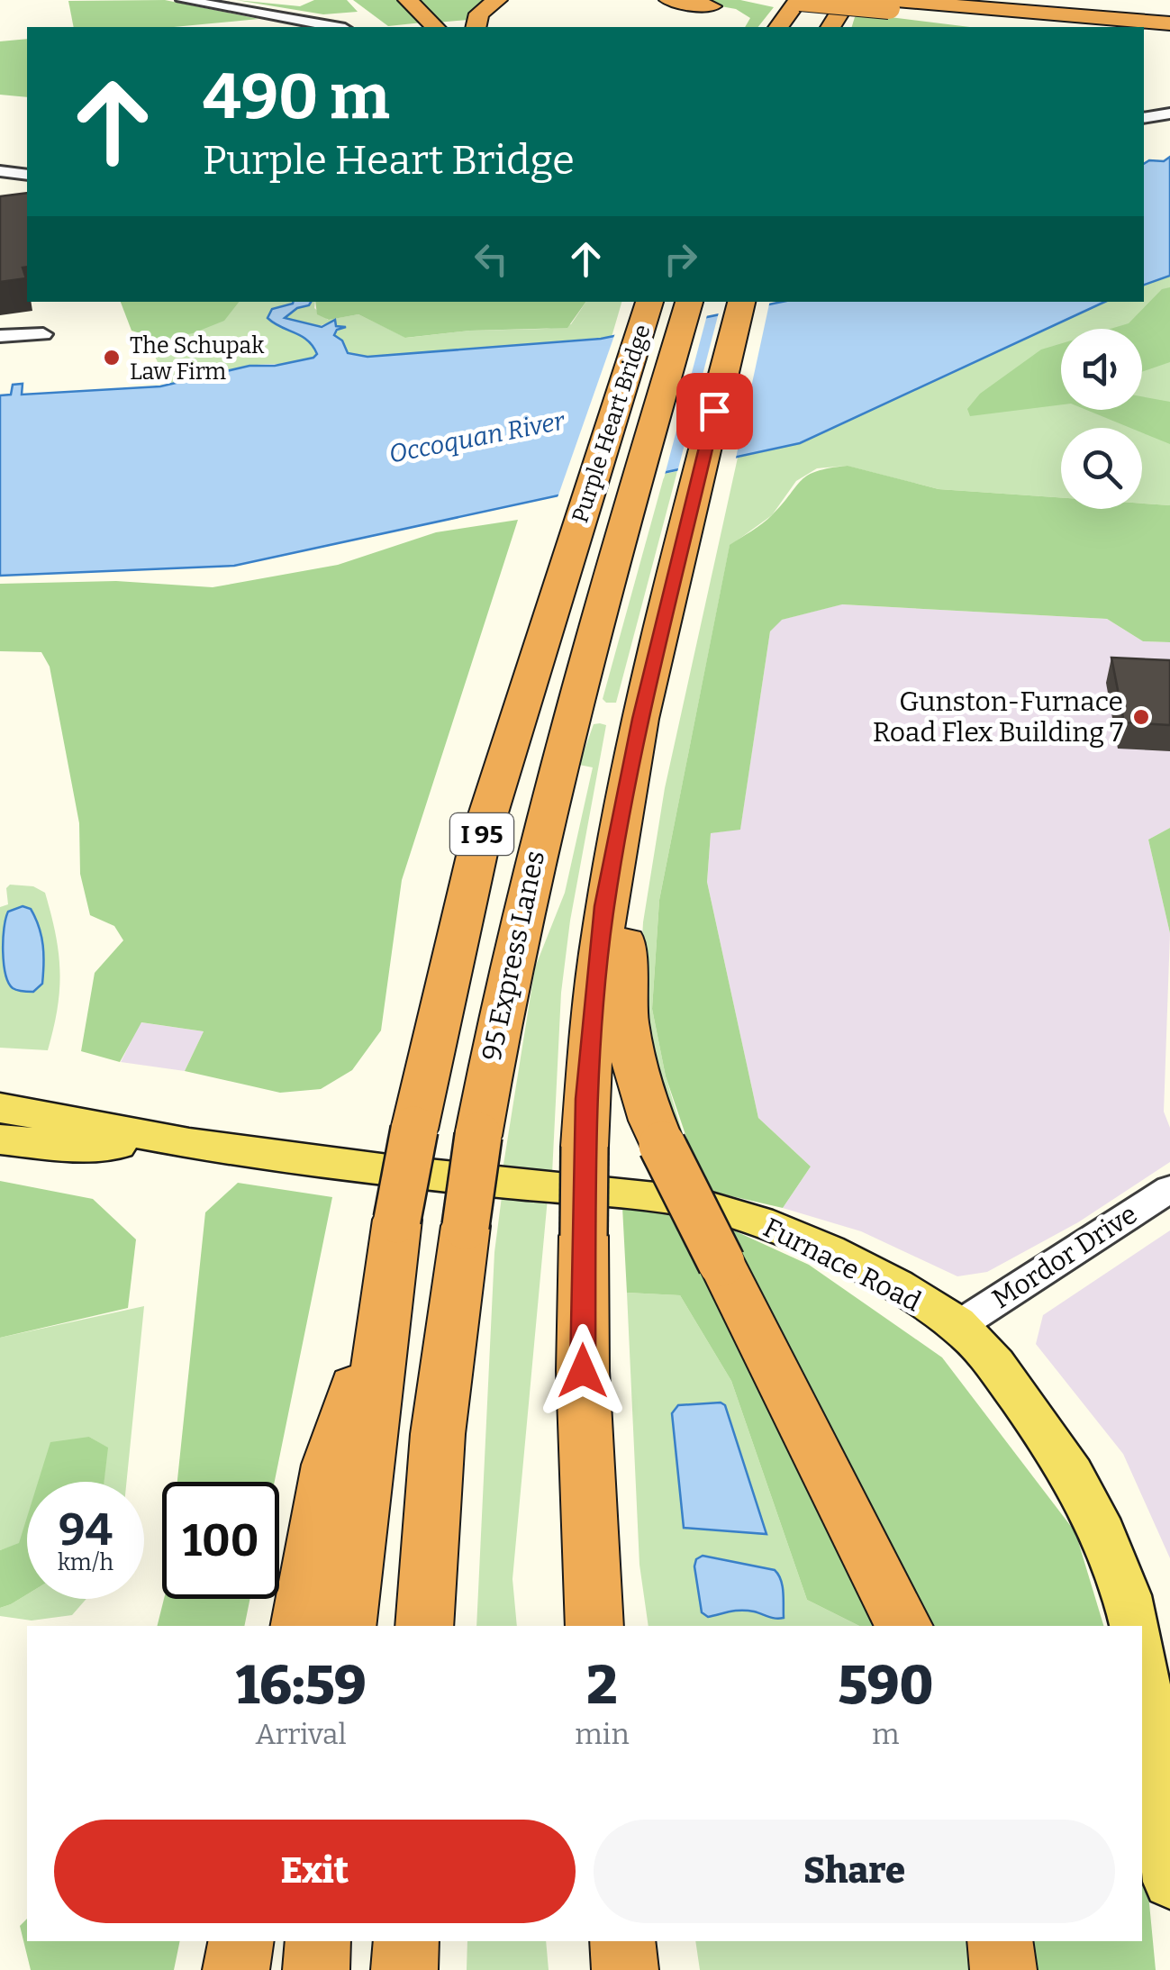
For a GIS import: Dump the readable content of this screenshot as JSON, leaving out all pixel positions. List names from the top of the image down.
{
  "streets": {
    "highway": ["Purple Heart Bridge", "I 95", "95 Express Lanes"],
    "main road": ["Furnace Road"],
    "street": ["Mordor Drive"]
  },
  "crossings": [
    ["Purple Heart Bridge", "I 95"],
    ["Mordor Drive", "Furnace Road"]
  ],
  "water": ["Occoquan River"],
  "places": ["The Schupak Law Firm", "Gunston-Furnace Road Flex Building 7"],
  "page": {
    "turn": ["490 m", "Purple Heart Bridge"],
    "speed": "94 km/h",
    "limit": "100",
    "eta": [
      "16:59",
      "Arrival",
      "2",
      "min",
      "590",
      "m"
    ],
    "buttons": ["Exit", "Share"]
  }
}
